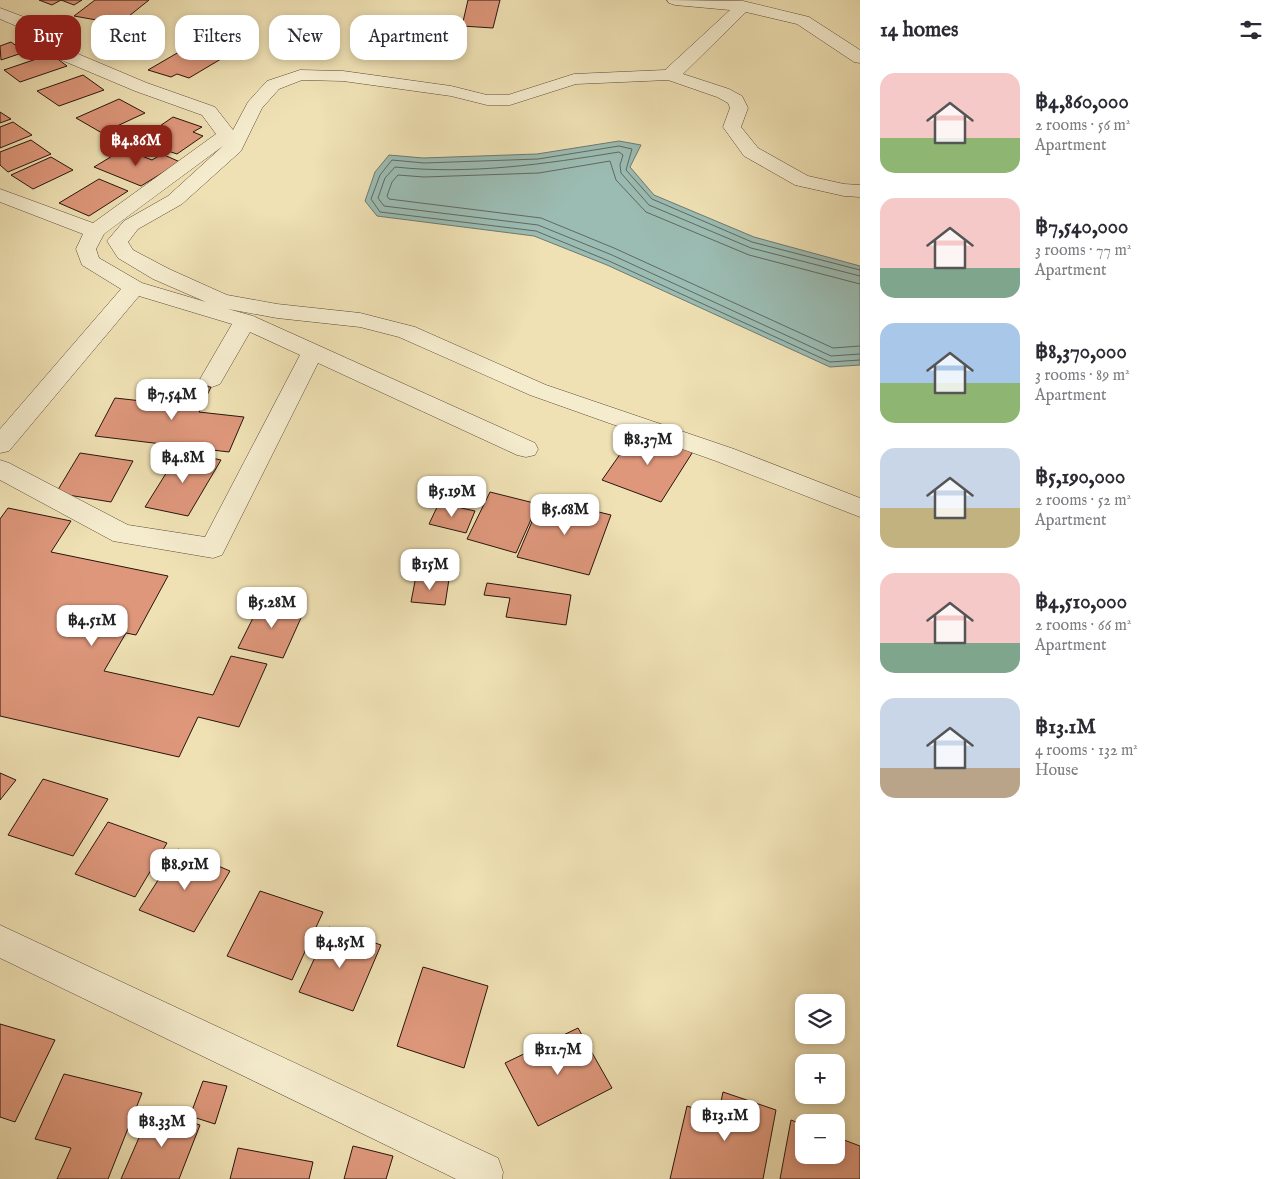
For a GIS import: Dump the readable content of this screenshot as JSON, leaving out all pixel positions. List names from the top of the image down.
{
  "page": {
    "heading": "14 homes",
    "chip": [
      "Buy",
      "Rent",
      "Filters",
      "New",
      "Apartment"
    ],
    "list": [
      {
        "name": "฿4,860,000",
        "note": "2 rooms · 56 m² · Apartment"
      },
      {
        "name": "฿7,540,000",
        "note": "3 rooms · 77 m² · Apartment"
      },
      {
        "name": "฿8,370,000",
        "note": "3 rooms · 89 m² · Apartment"
      },
      {
        "name": "฿5,190,000",
        "note": "2 rooms · 52 m² · Apartment"
      },
      {
        "name": "฿4,510,000",
        "note": "2 rooms · 66 m² · Apartment"
      },
      {
        "name": "฿13.1M",
        "note": "4 rooms · 132 m² · House"
      }
    ],
    "price": [
      "฿4.86M",
      "฿7.54M",
      "฿8.37M",
      "฿4.8M",
      "฿5.19M",
      "฿5.68M",
      "฿15M",
      "฿5.28M",
      "฿4.51M",
      "฿8.91M",
      "฿4.85M",
      "฿11.7M",
      "฿13.1M",
      "฿8.33M"
    ],
    "map_buttons": ["+", "−"]
  }
}
